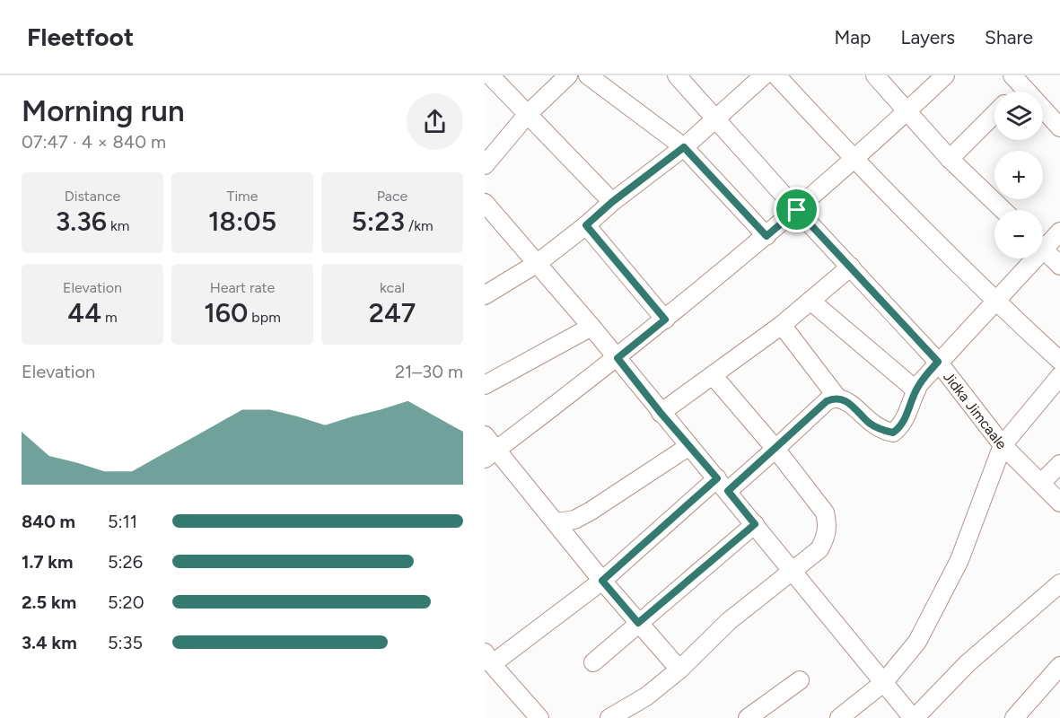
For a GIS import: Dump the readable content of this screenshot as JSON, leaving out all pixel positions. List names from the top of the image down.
{
  "streets": {
    "street": ["Jidka Jimcaale"]
  },
  "page": {
    "header": "Fleetfoot",
    "nav": ["Map", "Layers", "Share"],
    "heading": ["Morning run", "07:47 · 4 × 840 m"],
    "map_buttons": ["+", "−"],
    "stats": [
      ["Distance", "3.36 km"],
      ["Time", "18:05"],
      ["Pace", "5:23 /km"],
      ["Elevation", "44 m"],
      ["Heart rate", "160 bpm"],
      ["kcal", "247"]
    ],
    "chart": ["Elevation", "21–30 m"],
    "list": [
      {
        "name": "840 m",
        "note": "5:11"
      },
      {
        "name": "1.7 km",
        "note": "5:26"
      },
      {
        "name": "2.5 km",
        "note": "5:20"
      },
      {
        "name": "3.4 km",
        "note": "5:35"
      }
    ]
  }
}
